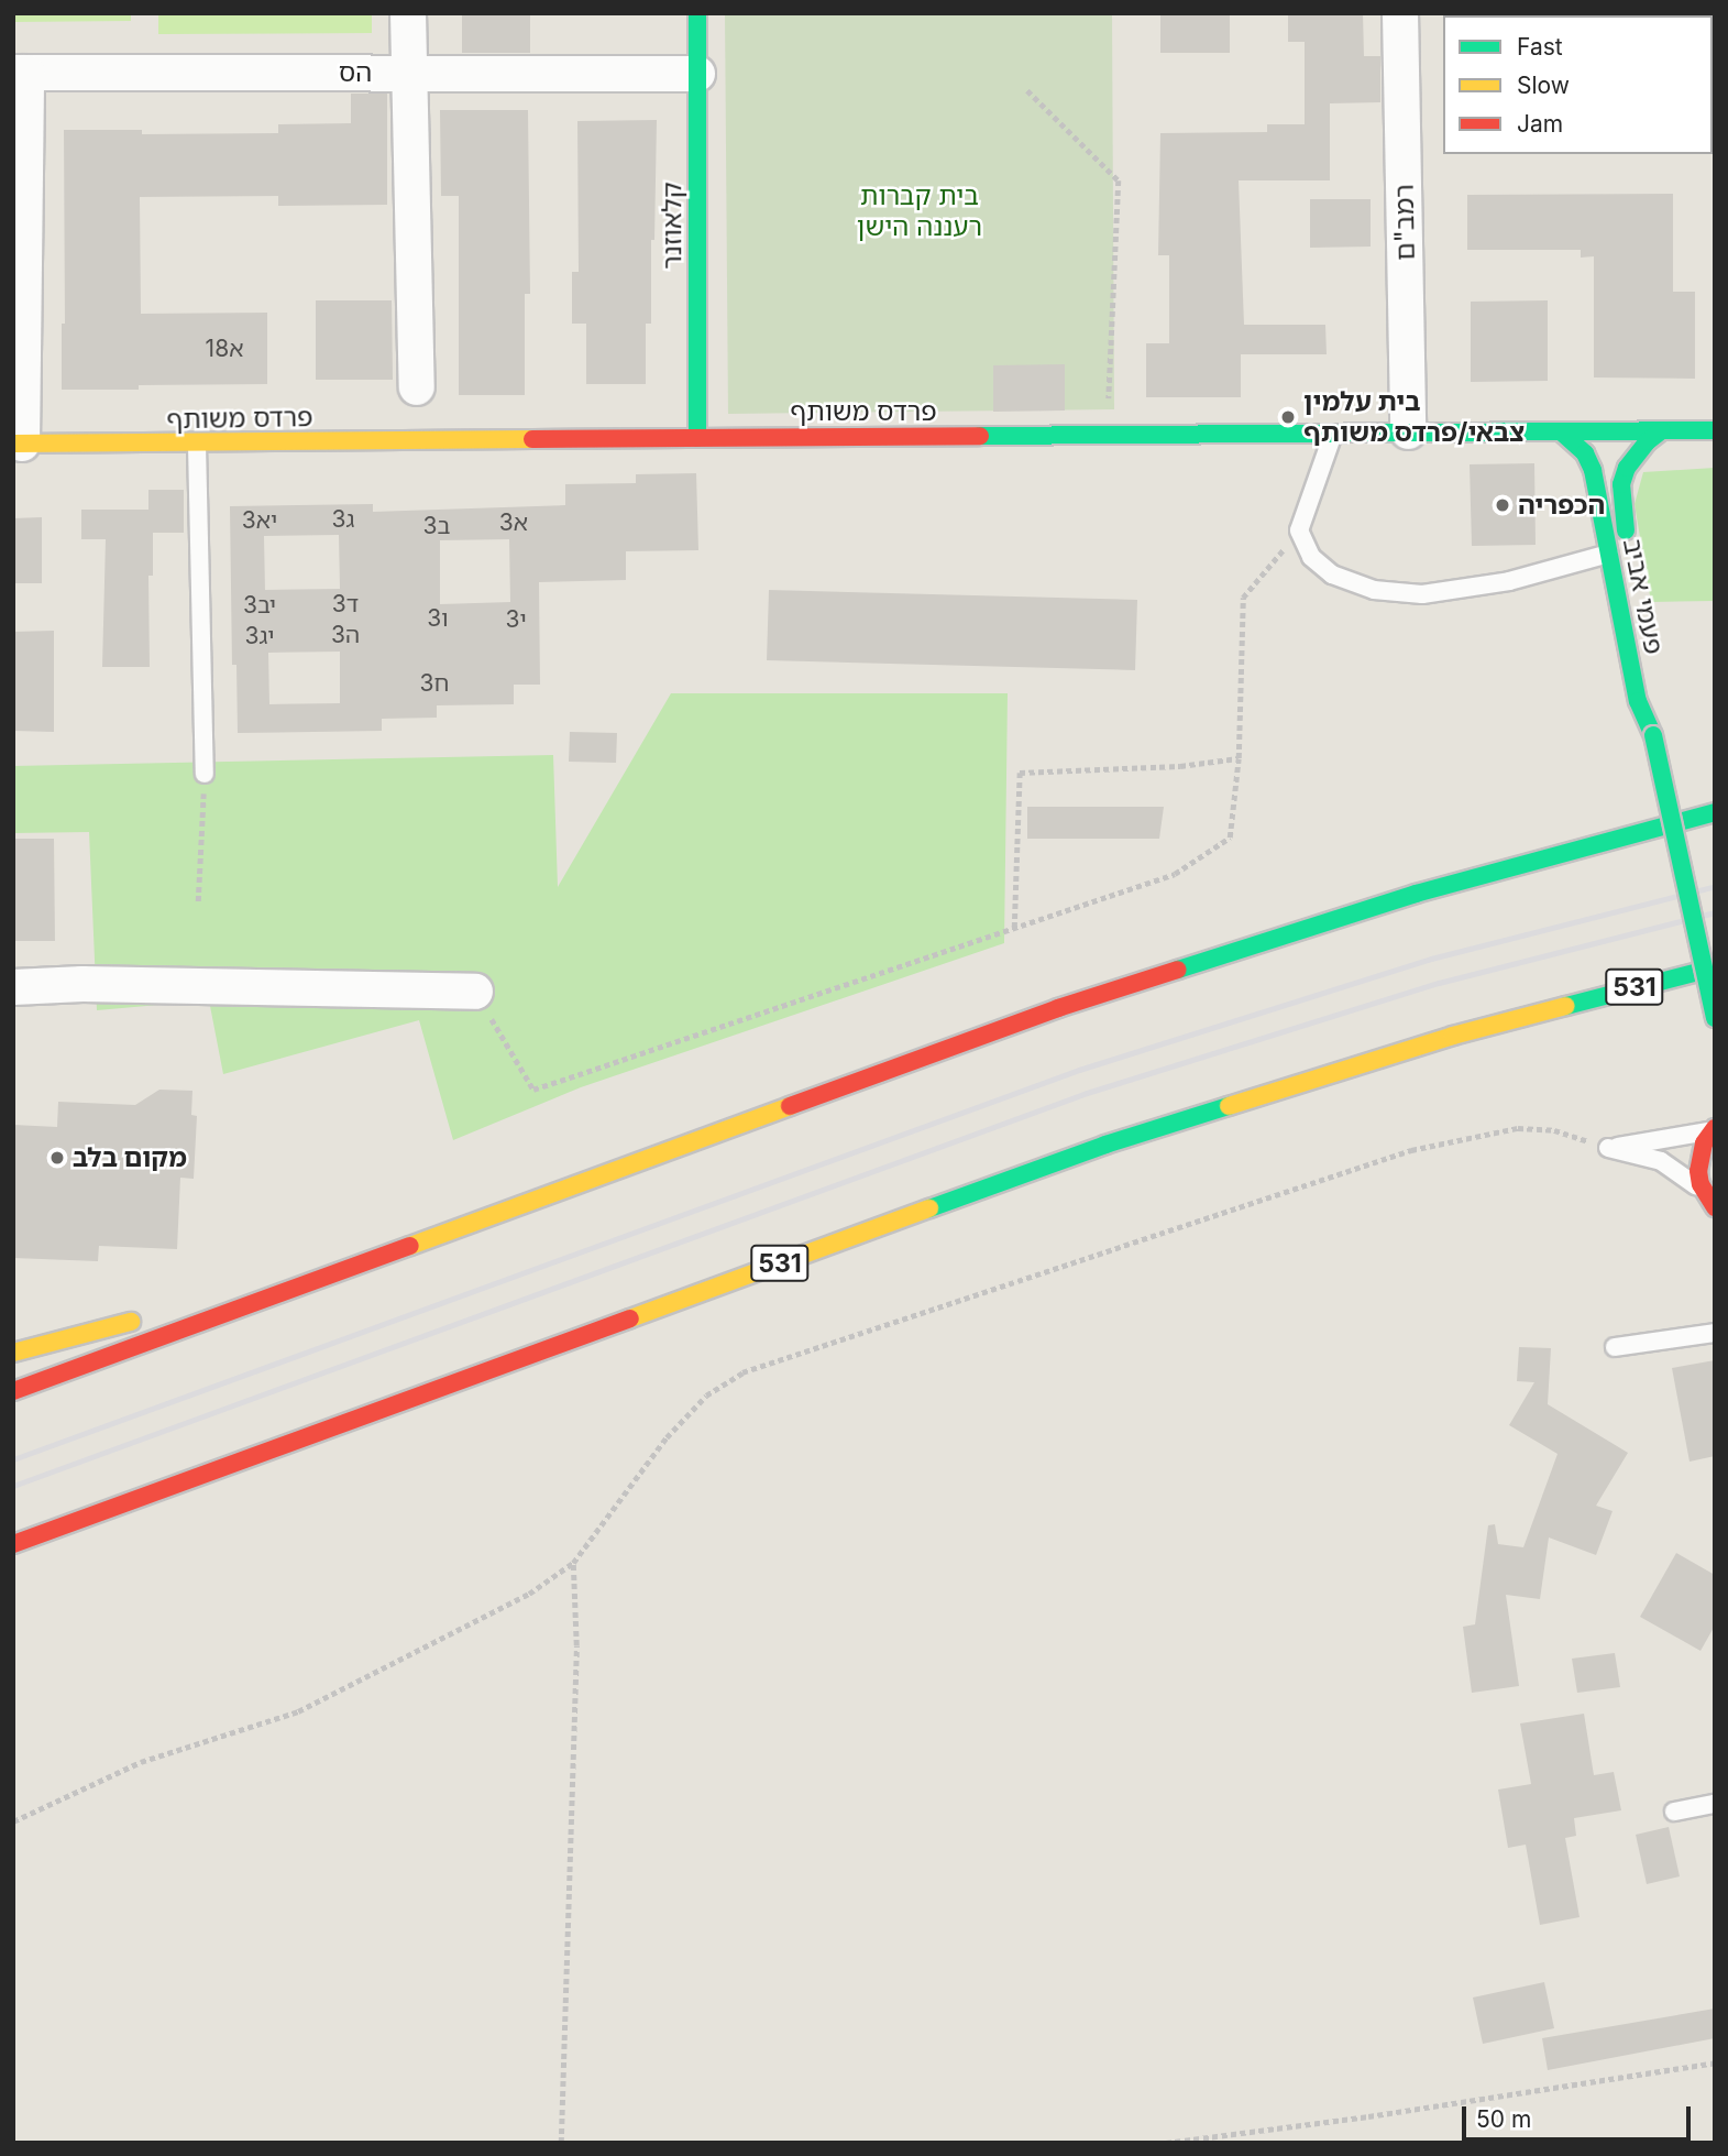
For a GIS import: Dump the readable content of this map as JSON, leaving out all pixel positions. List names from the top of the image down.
{
  "streets": {
    "main road": [
      "קלאוזנר",
      "פרדס משותף",
      "פעמי אביב",
      "531"
    ],
    "street": ["הס", "רמב\"ם"]
  },
  "crossings": [
    ["הס", "קלאוזנר"],
    ["רמב\"ם", "פרדס משותף"],
    ["קלאוזנר", "פרדס משותף"],
    ["פרדס משותף", "פעמי אביב"]
  ],
  "parks": ["בית קברות רעננה הישן"],
  "places": ["בית עלמין צבאי/פרדס משותף", "הכפריה", "מקום בלב"],
  "house_numbers": [
    "18א",
    "3ג",
    "3יא",
    "3א",
    "3ב",
    "3ד",
    "3יב",
    "3ו",
    "3י",
    "3ה",
    "3יג",
    "3ח"
  ],
  "legend": ["Fast", "Slow", "Jam"],
  "scale_bar": "50 m"
}
